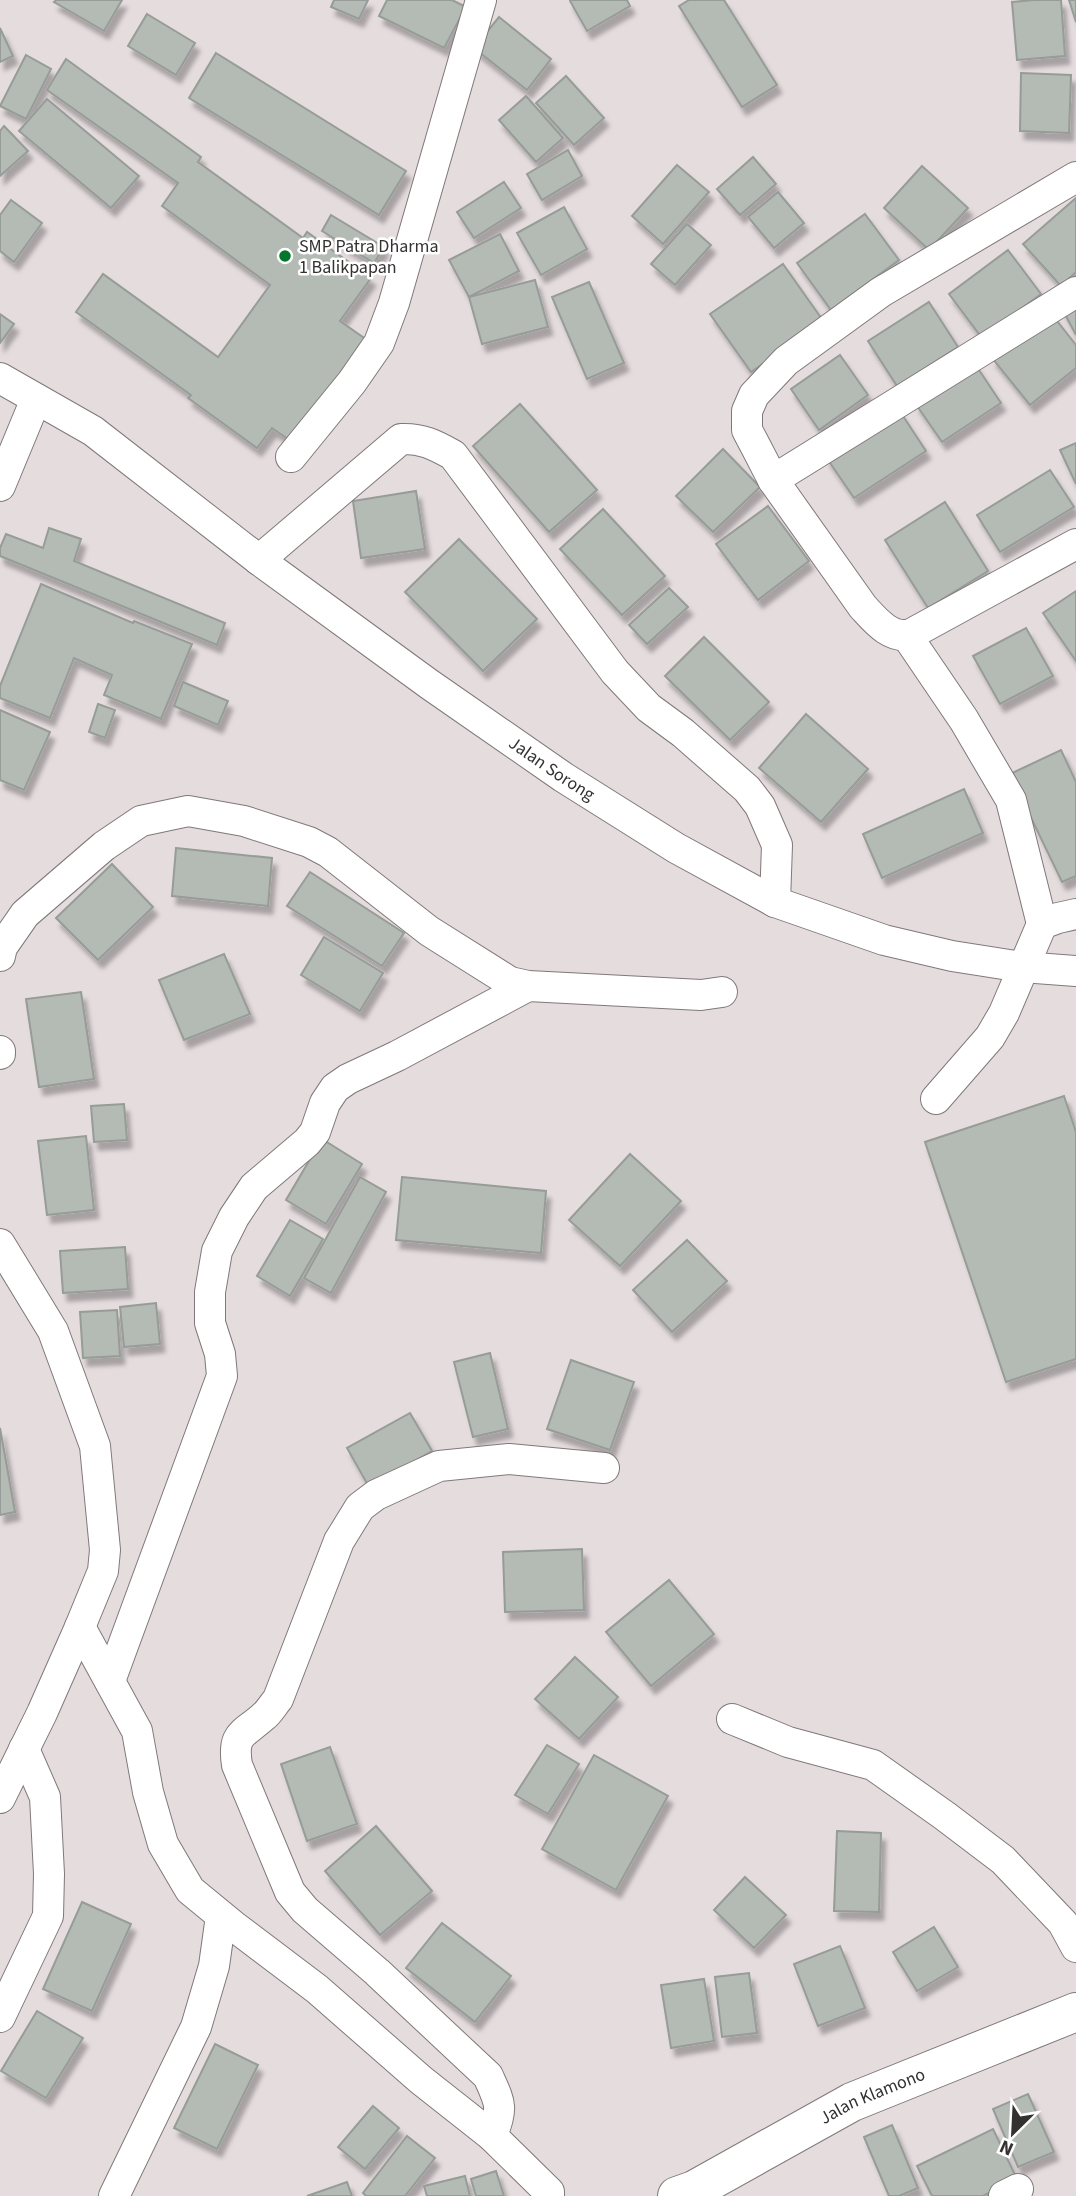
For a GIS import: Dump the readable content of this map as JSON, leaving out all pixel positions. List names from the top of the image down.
{
  "streets": {
    "main road": ["Jalan Klamono"],
    "street": ["Jalan Sorong"]
  },
  "places": ["SMP Patra Dharma 1 Balikpapan"],
  "north": "bottom left"
}
